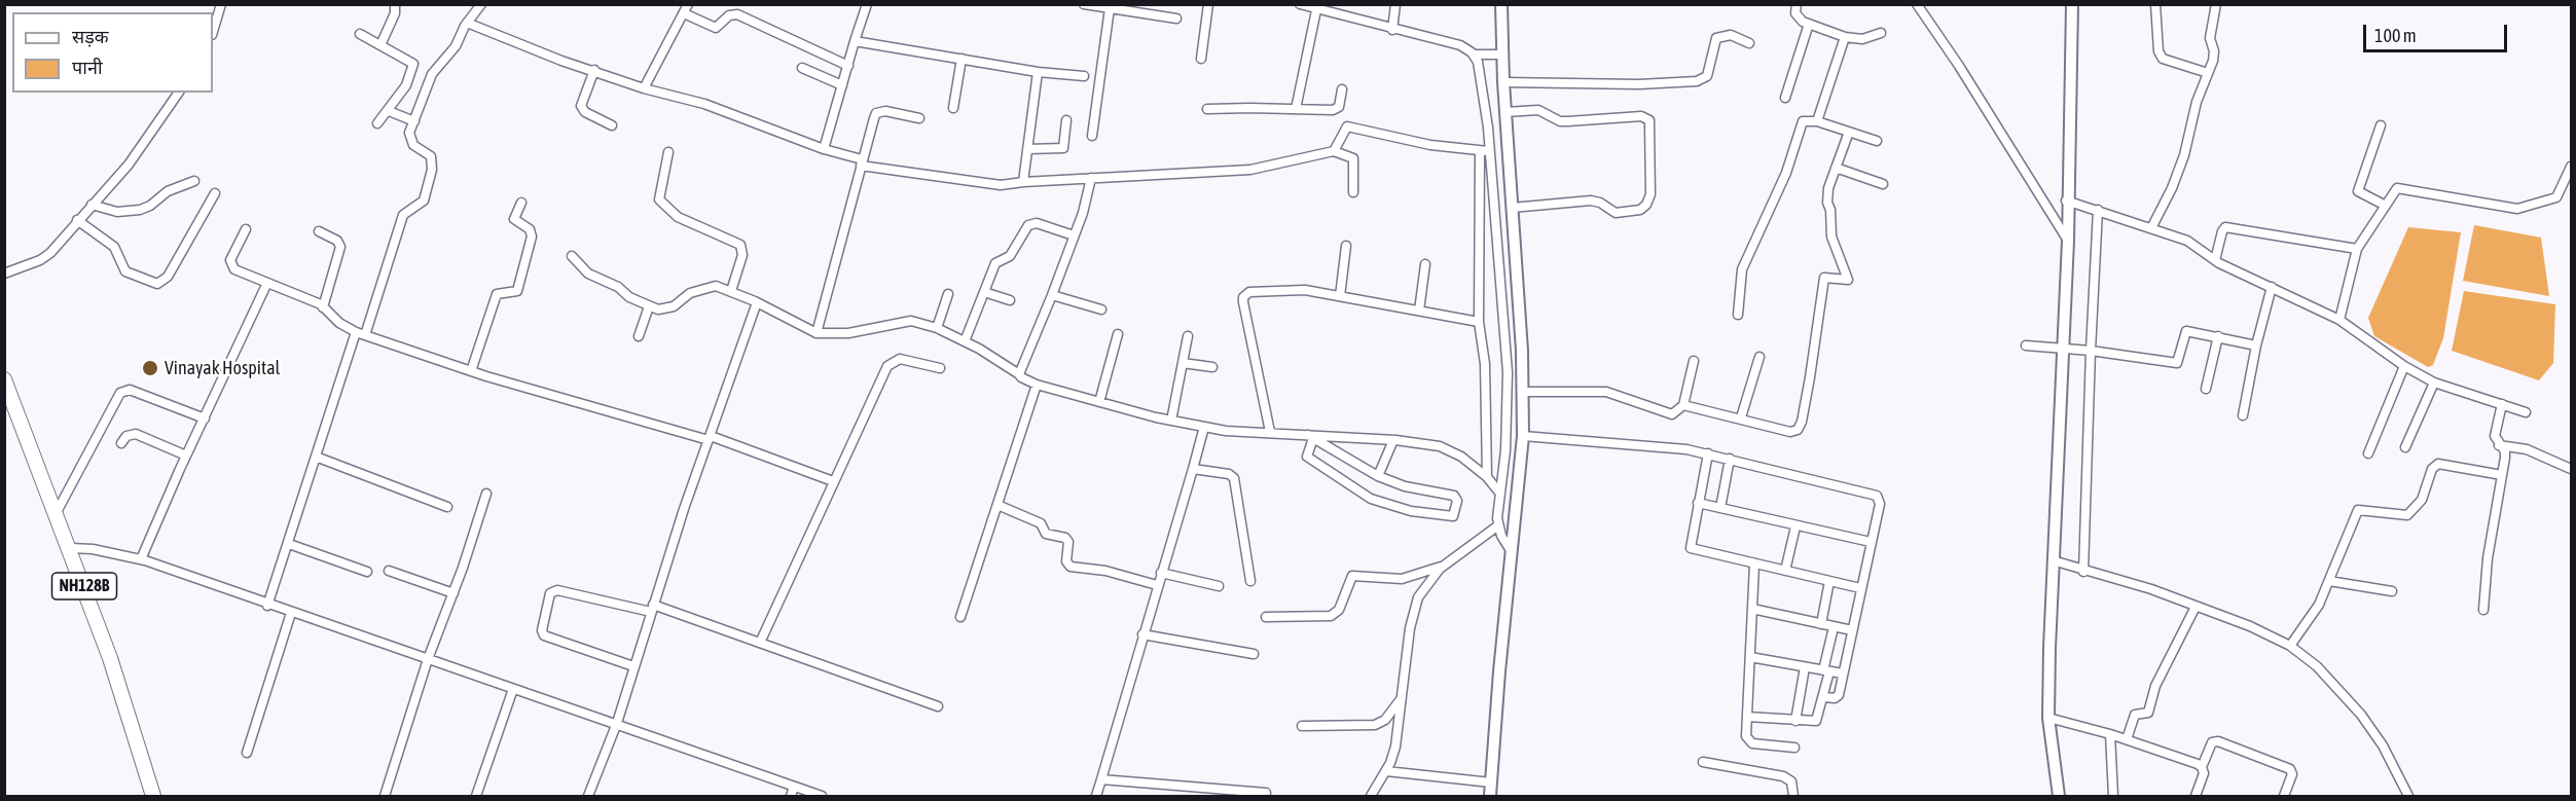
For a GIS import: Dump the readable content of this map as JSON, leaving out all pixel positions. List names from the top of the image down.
{
  "streets": {
    "highway": ["NH128B"]
  },
  "places": ["Vinayak Hospital"],
  "legend": ["सड़क", "पानी"],
  "scale_bar": "100 m"
}
